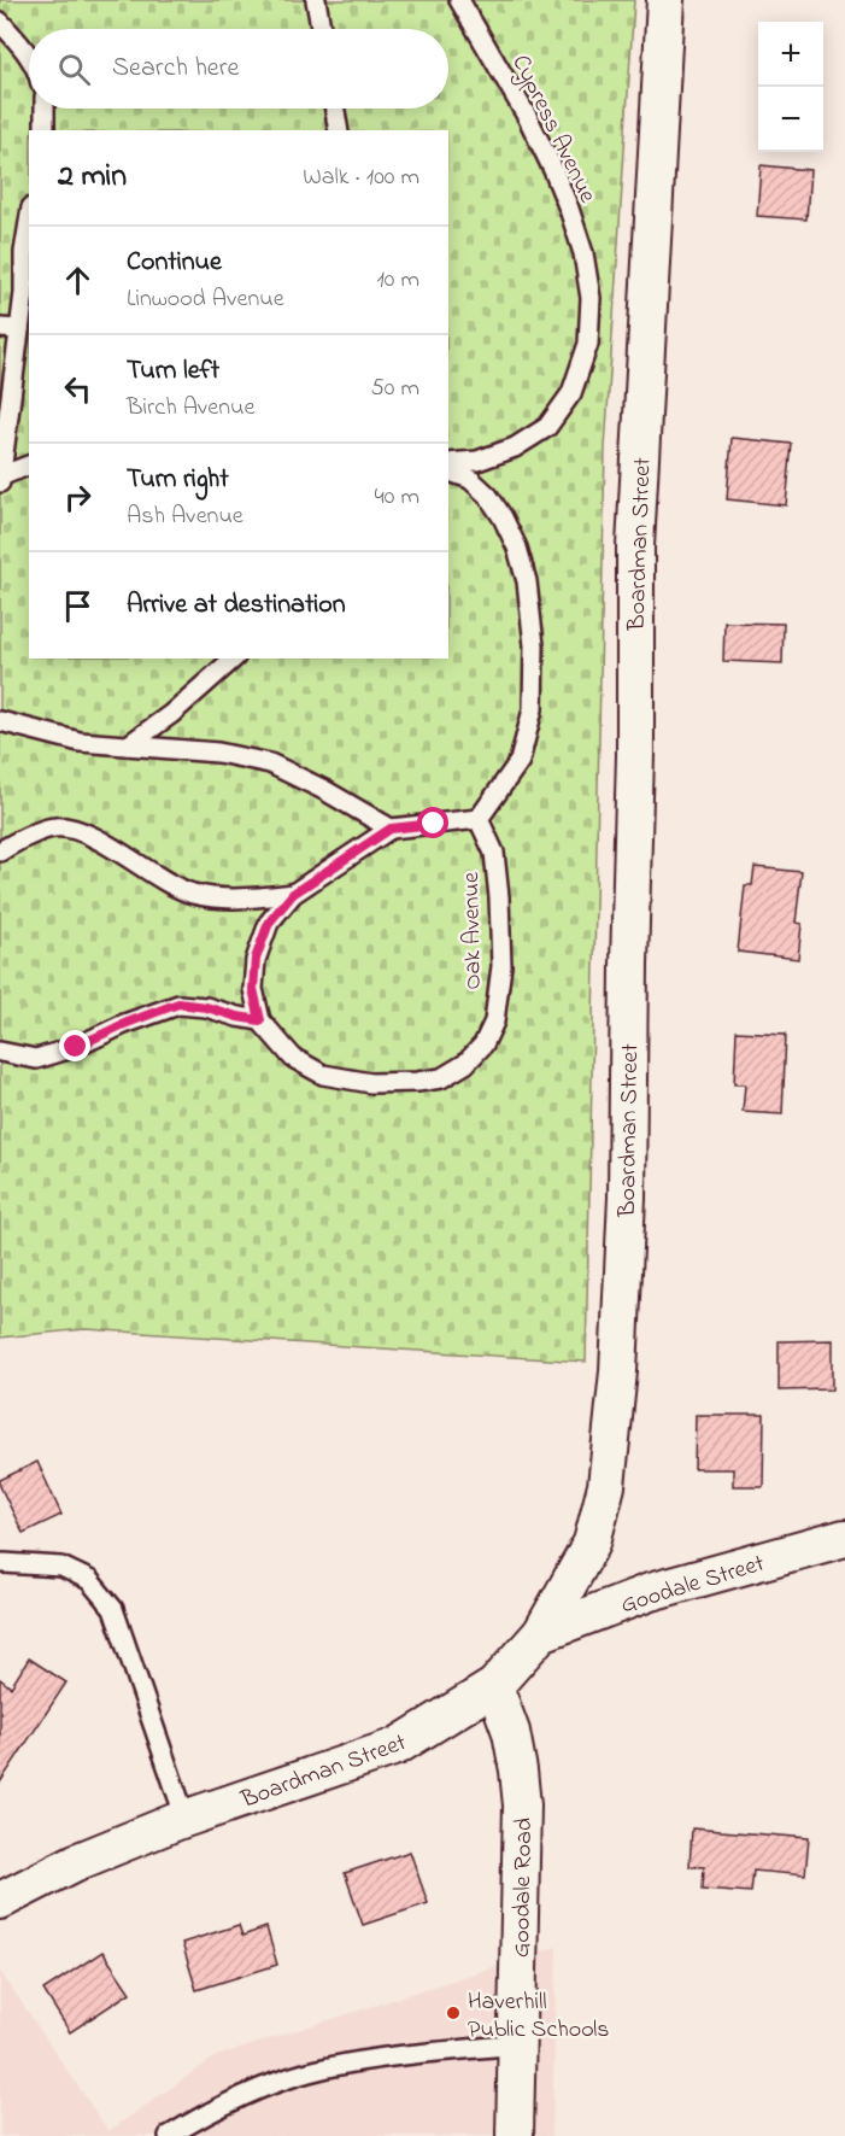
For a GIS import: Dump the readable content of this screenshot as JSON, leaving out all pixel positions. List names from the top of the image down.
{
  "streets": {
    "street": ["Boardman Street", "Goodale Street", "Goodale Road"],
    "lane": ["Cypress Avenue", "Oak Avenue"]
  },
  "crossings": [
    ["Boardman Street", "Goodale Street"],
    ["Boardman Street", "Goodale Road"]
  ],
  "places": ["Haverhill Public Schools"],
  "page": {
    "map_buttons": ["+", "−"],
    "search": "Search here",
    "heading": ["2 min", "Walk · 100 m"],
    "list": [
      ["Continue", "Linwood Avenue", "10 m"],
      ["Turn left", "Birch Avenue", "50 m"],
      ["Turn right", "Ash Avenue", "40 m"],
      "Arrive at destination"
    ]
  }
}
